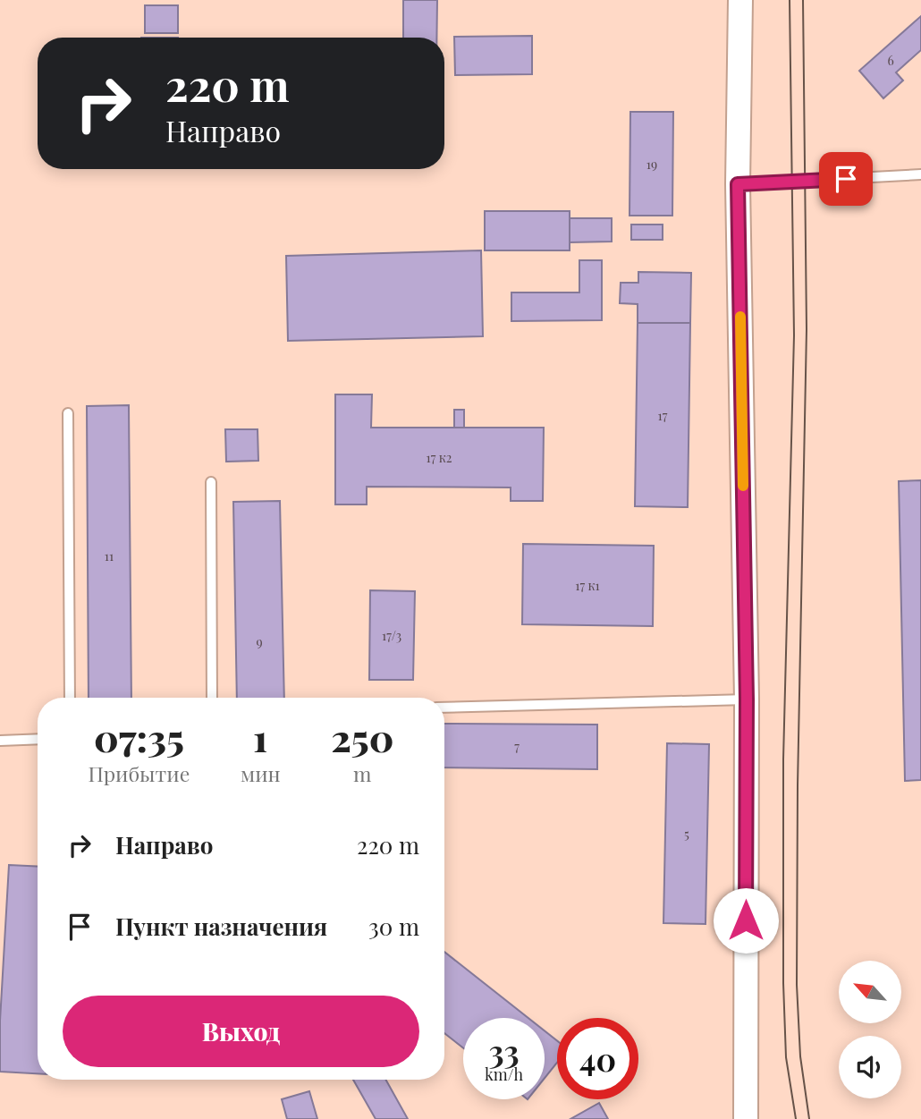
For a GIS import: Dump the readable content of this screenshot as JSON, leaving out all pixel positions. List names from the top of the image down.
{
  "house_numbers": [
    "6",
    "19",
    "17",
    "17 к2",
    "11",
    "17 к1",
    "17/3",
    "9",
    "7",
    "5"
  ],
  "north": "top left",
  "page": {
    "turn": ["220 m", "Направо"],
    "eta": [
      "07:35",
      "Прибытие",
      "1",
      "мин",
      "250",
      "m"
    ],
    "list": [
      {
        "name": "Направо",
        "value": "220 m"
      },
      {
        "name": "Пункт назначения",
        "value": "30 m"
      }
    ],
    "buttons": "Выход",
    "speed": "33 km/h",
    "limit": "40"
  }
}
